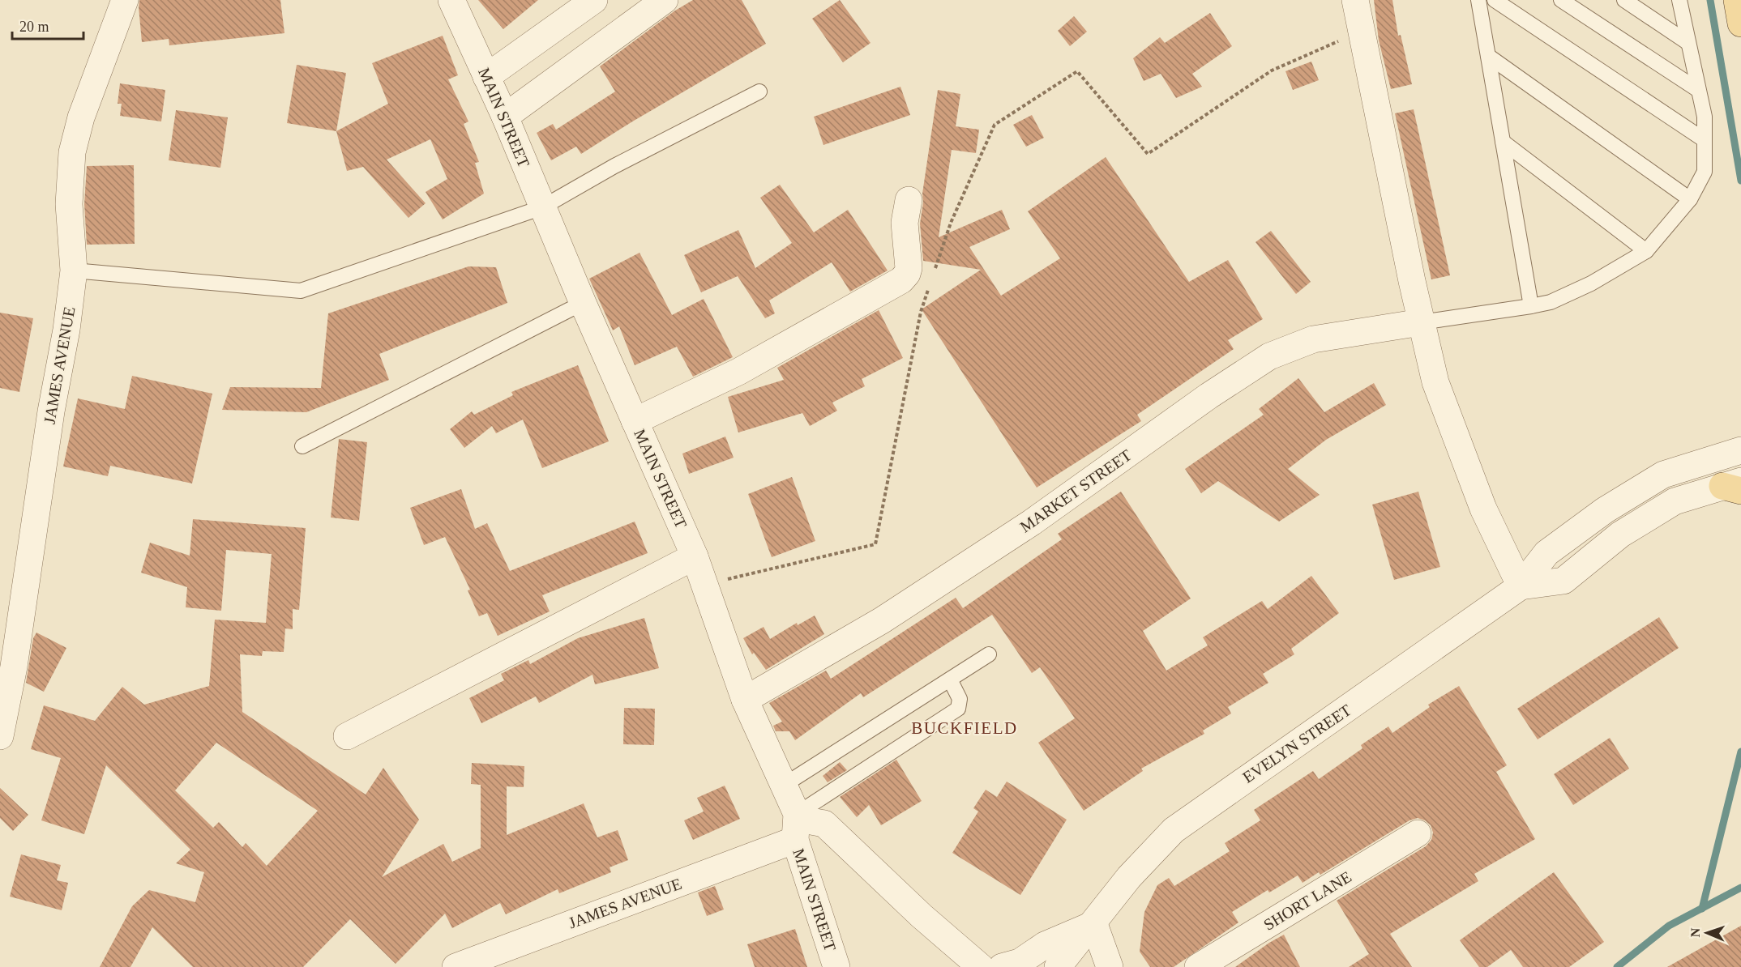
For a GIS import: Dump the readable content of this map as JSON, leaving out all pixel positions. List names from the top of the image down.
{
  "streets": {
    "street": [
      "MAIN STREET",
      "JAMES AVENUE",
      "MARKET STREET",
      "EVELYN STREET",
      "SHORT LANE"
    ]
  },
  "crossings": [
    ["MAIN STREET", "JAMES AVENUE"],
    ["MAIN STREET", "MARKET STREET"]
  ],
  "districts": ["BUCKFIELD"],
  "scale_bar": "20 m",
  "north": "left"
}
